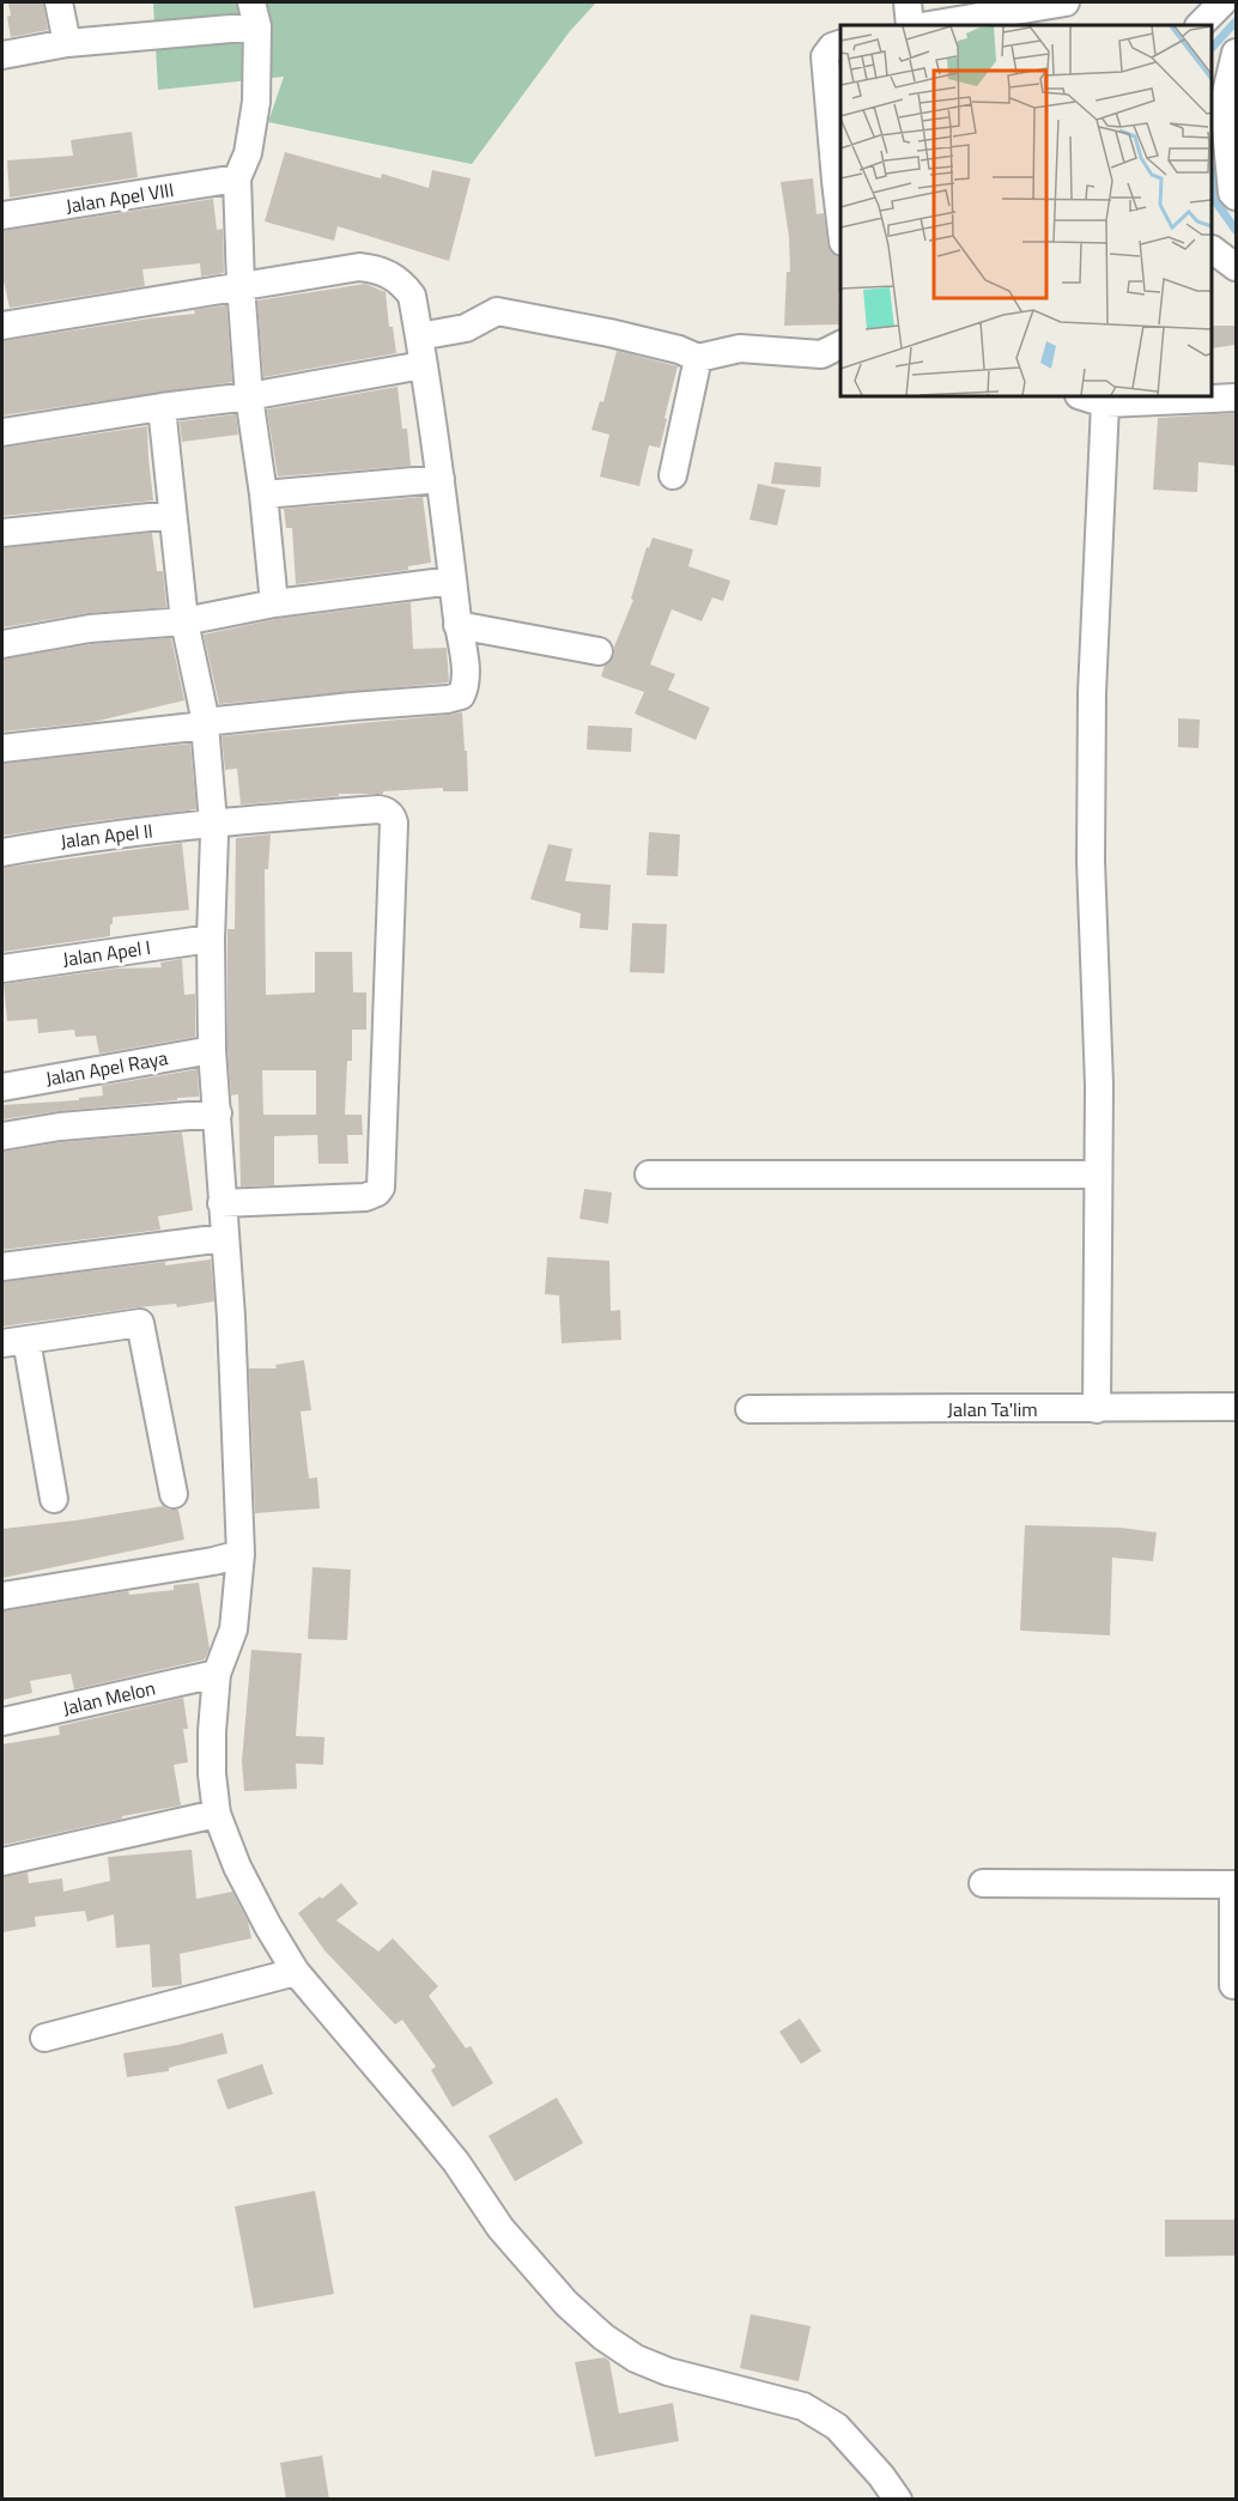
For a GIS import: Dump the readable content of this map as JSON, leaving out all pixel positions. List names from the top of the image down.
{
  "streets": {
    "street": [
      "Jalan Apel VIII",
      "Jalan Apel II",
      "Jalan Apel I",
      "Jalan Apel Raya",
      "Jalan Ta'lim",
      "Jalan Melon"
    ]
  }
}
